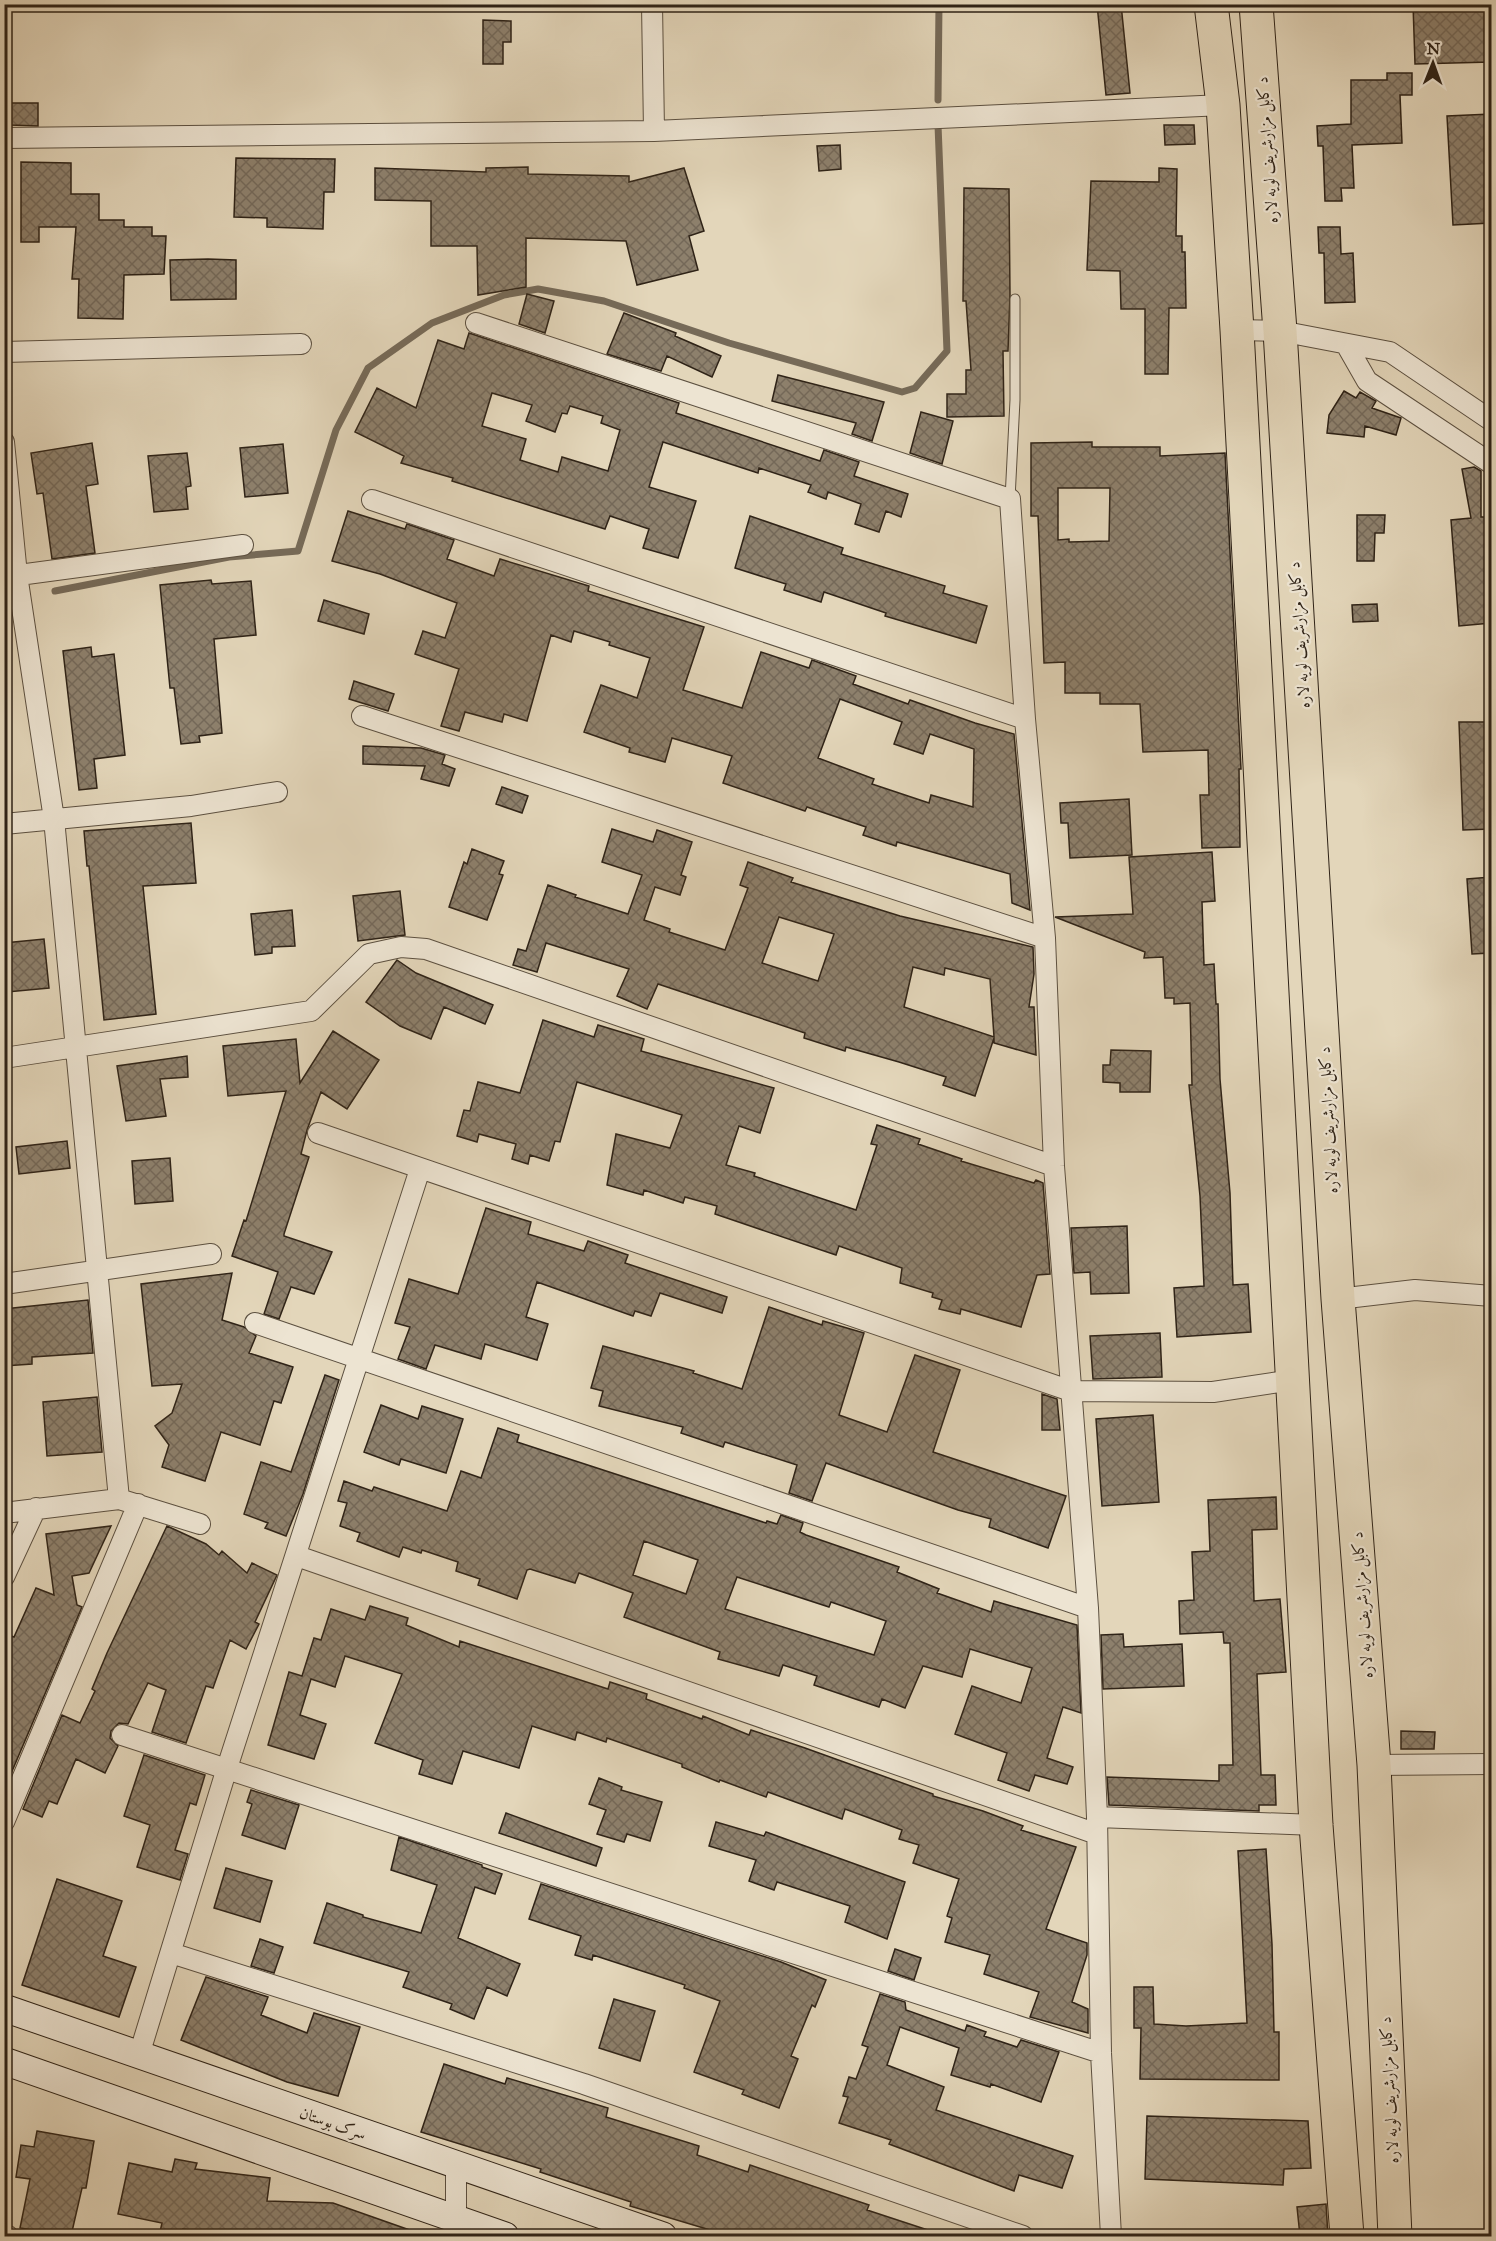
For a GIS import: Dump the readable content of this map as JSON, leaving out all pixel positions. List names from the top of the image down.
{
  "streets": {
    "highway": ["د کابل مزارشریف لویه لاره"],
    "street": ["سرک بوستان"]
  },
  "north": "top"
}
